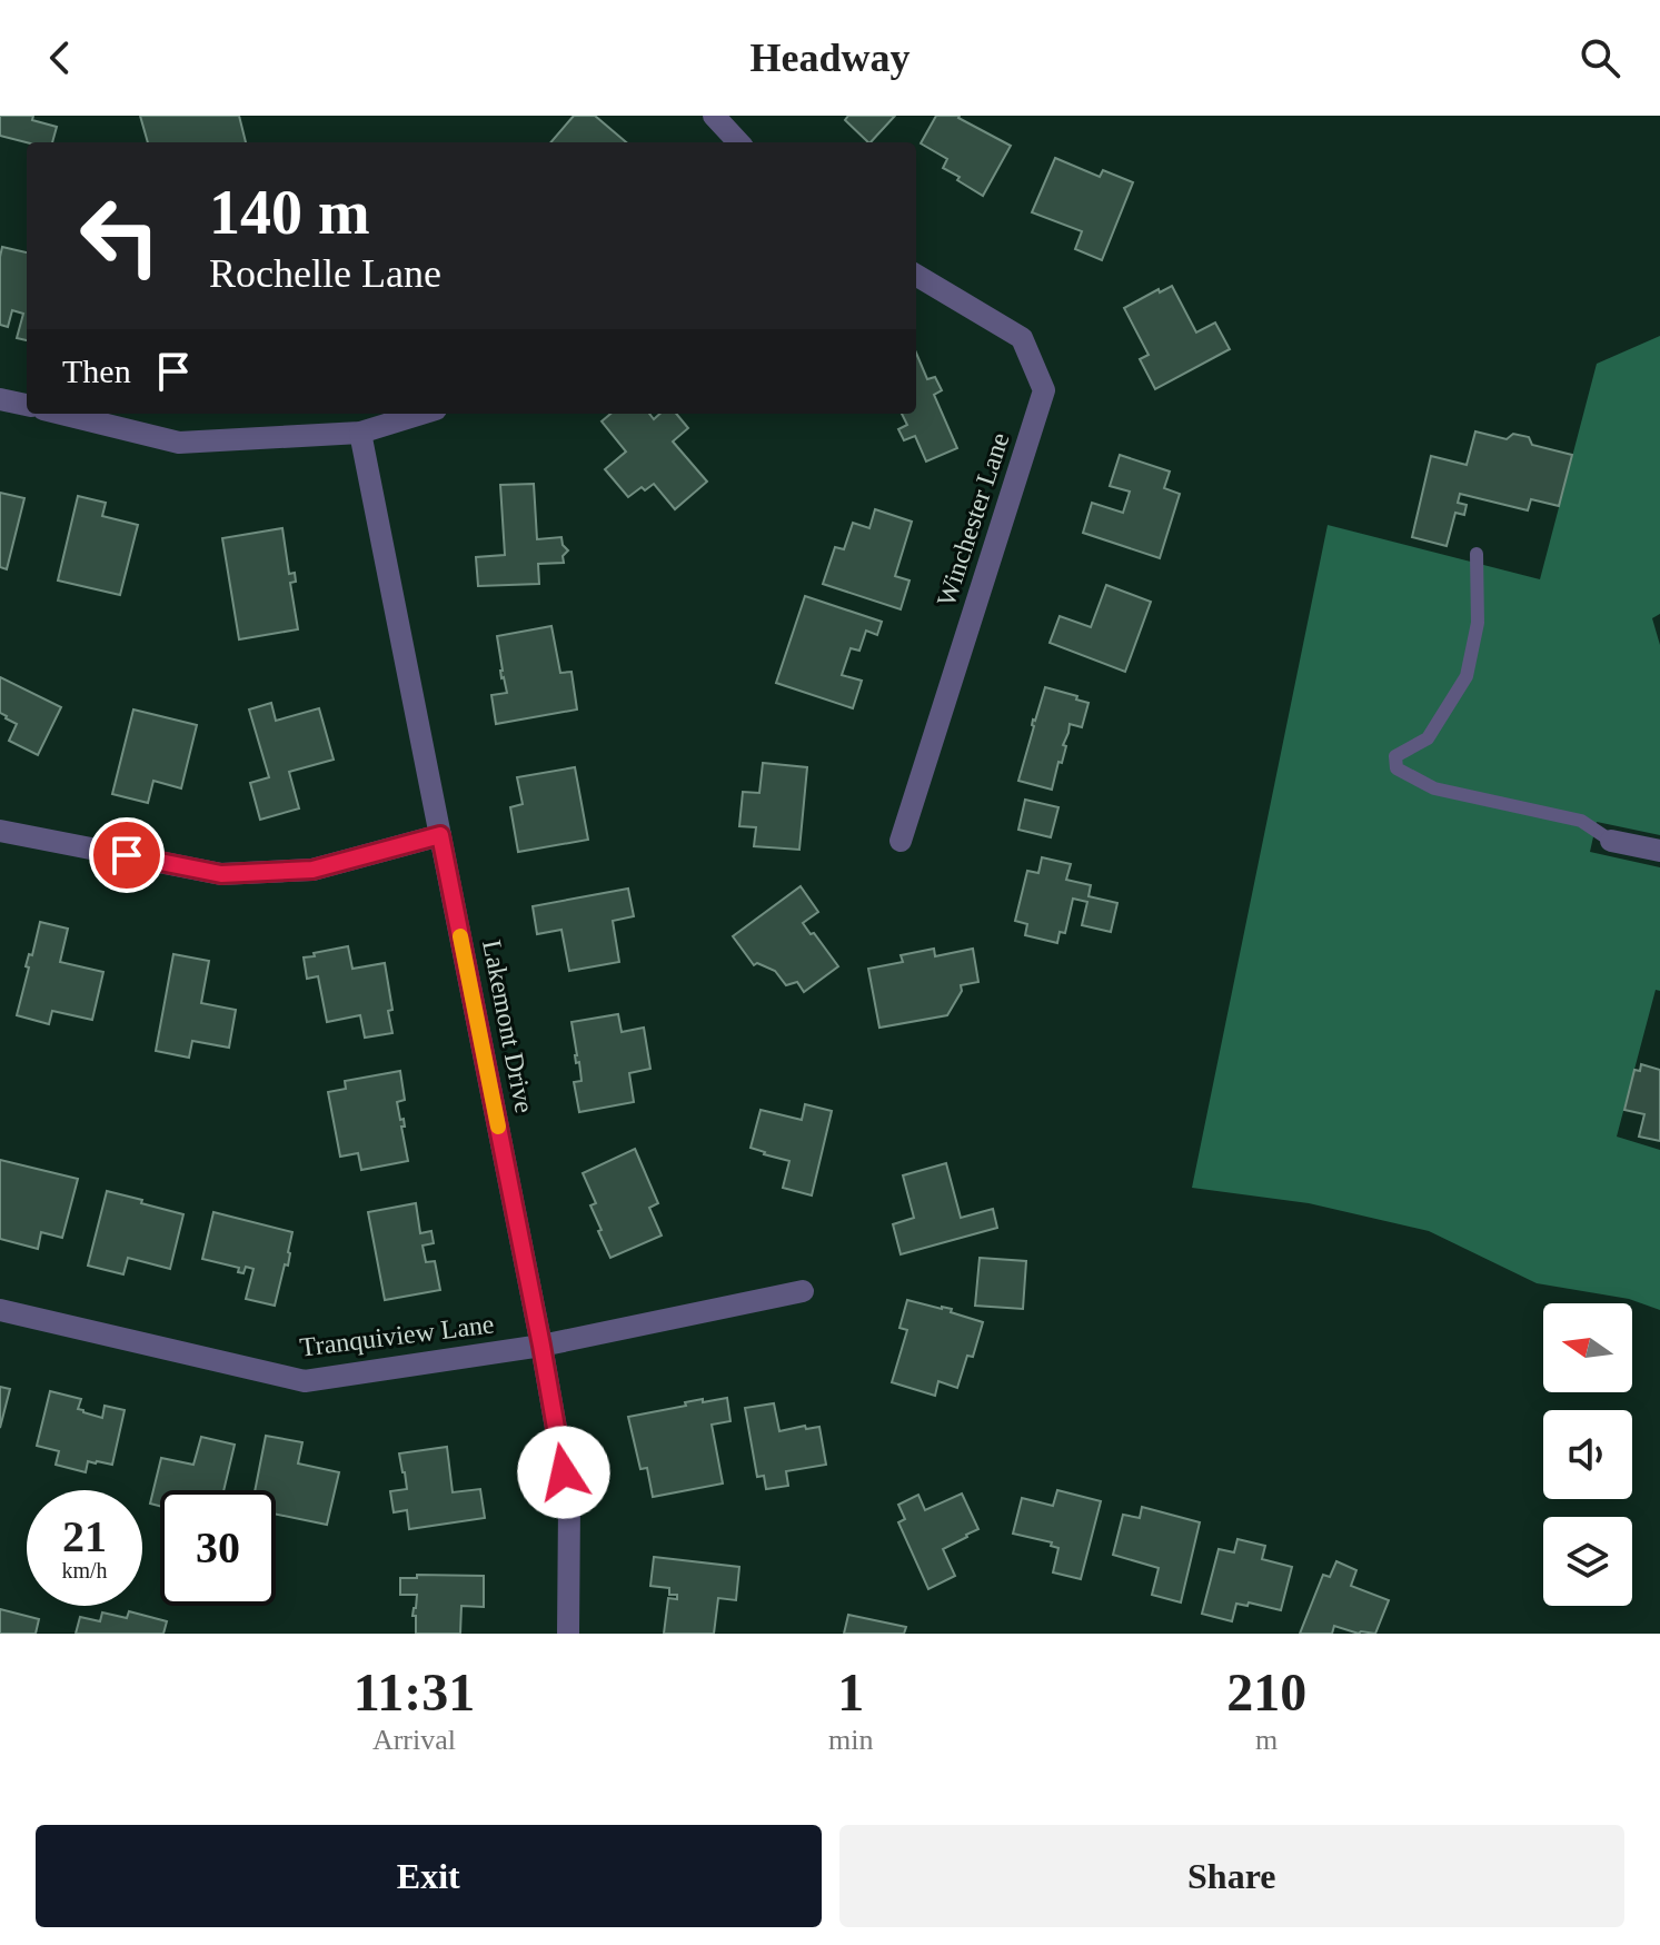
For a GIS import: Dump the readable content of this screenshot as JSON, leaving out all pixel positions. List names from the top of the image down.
{
  "streets": {
    "street": ["Winchester Lane", "Lakemont Drive", "Tranquiview Lane"]
  },
  "crossings": [
    ["Lakemont Drive", "Tranquiview Lane"]
  ],
  "north": "left",
  "page": {
    "header": "Headway",
    "turn": ["140 m", "Rochelle Lane"],
    "then": "Then",
    "speed": "21 km/h",
    "limit": "30",
    "eta": [
      "11:31",
      "Arrival",
      "1",
      "min",
      "210",
      "m"
    ],
    "buttons": ["Exit", "Share"]
  }
}
